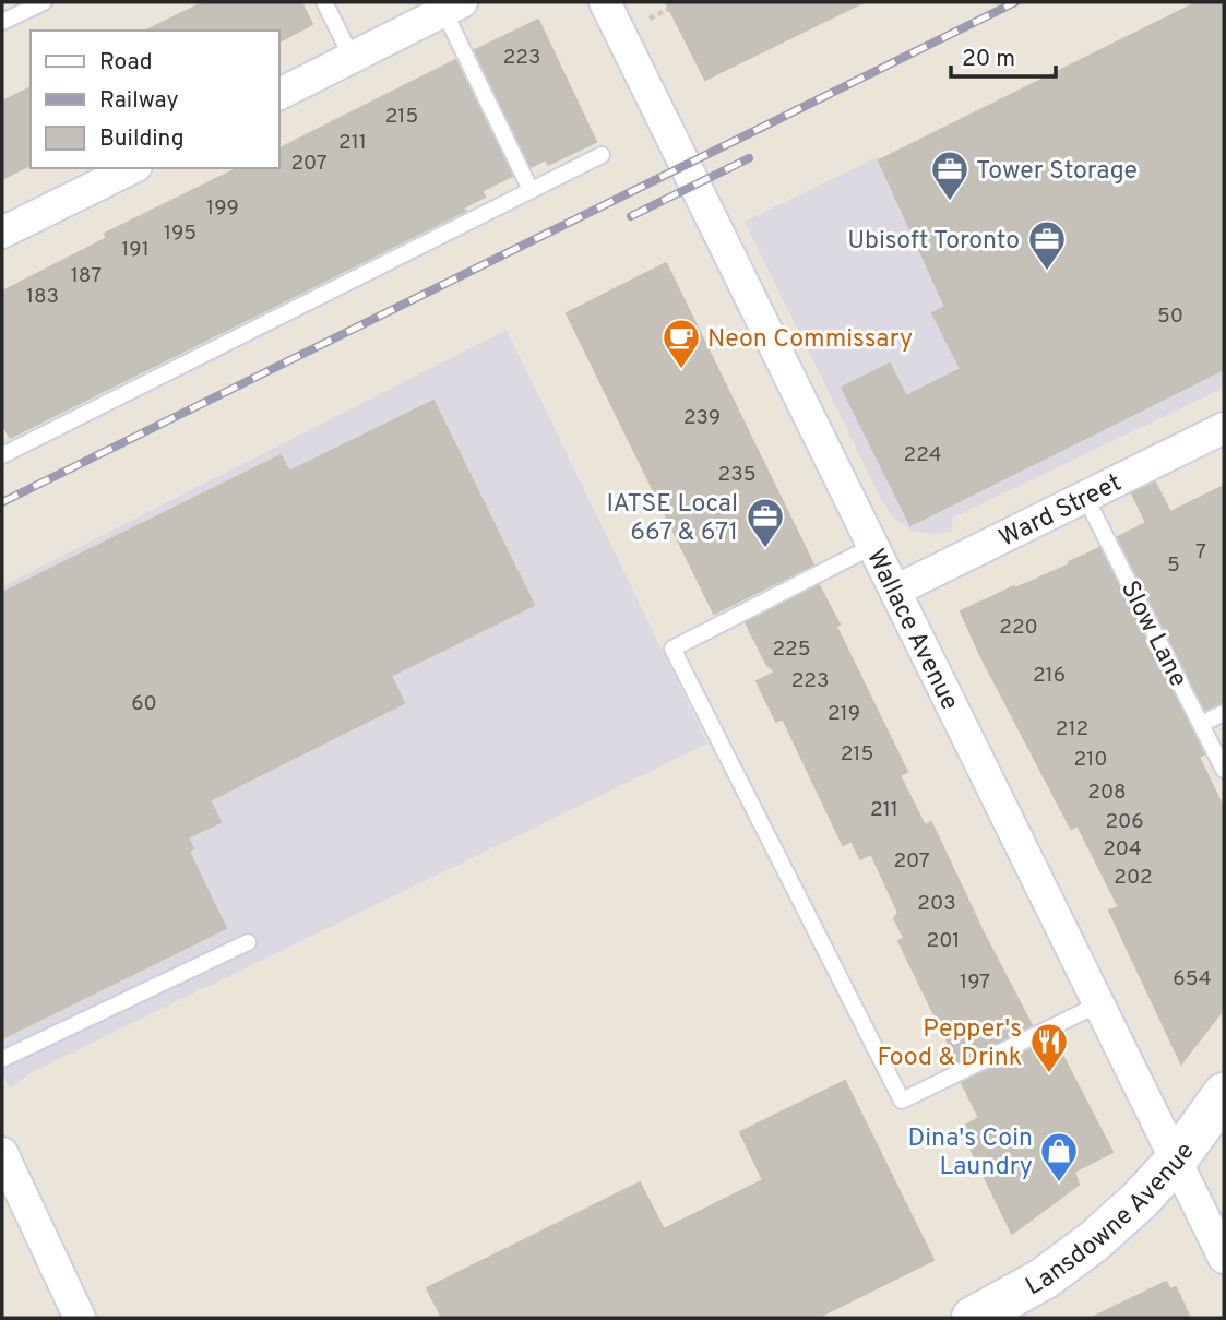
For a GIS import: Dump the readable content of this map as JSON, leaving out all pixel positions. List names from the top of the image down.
{
  "streets": {
    "street": ["Ward Street", "Wallace Avenue", "Lansdowne Avenue"],
    "lane": ["Slow Lane"]
  },
  "crossings": [
    ["Ward Street", "Wallace Avenue"],
    ["Ward Street", "Slow Lane"],
    ["Wallace Avenue", "Lansdowne Avenue"]
  ],
  "places": {
    "office": ["Tower Storage", "Ubisoft Toronto", "IATSE Local 667 & 671"],
    "cafe": ["Neon Commissary"],
    "restaurant": ["Pepper's Food & Drink"],
    "shop": ["Dina's Coin Laundry"]
  },
  "house_numbers": [
    "223",
    "215",
    "211",
    "207",
    "199",
    "195",
    "191",
    "187",
    "183",
    "50",
    "239",
    "224",
    "235",
    "7",
    "5",
    "220",
    "225",
    "216",
    "223",
    "60",
    "219",
    "212",
    "215",
    "210",
    "208",
    "211",
    "206",
    "204",
    "207",
    "202",
    "203",
    "201",
    "654",
    "197"
  ],
  "legend": ["Road", "Railway", "Building"],
  "scale_bar": "20 m"
}
